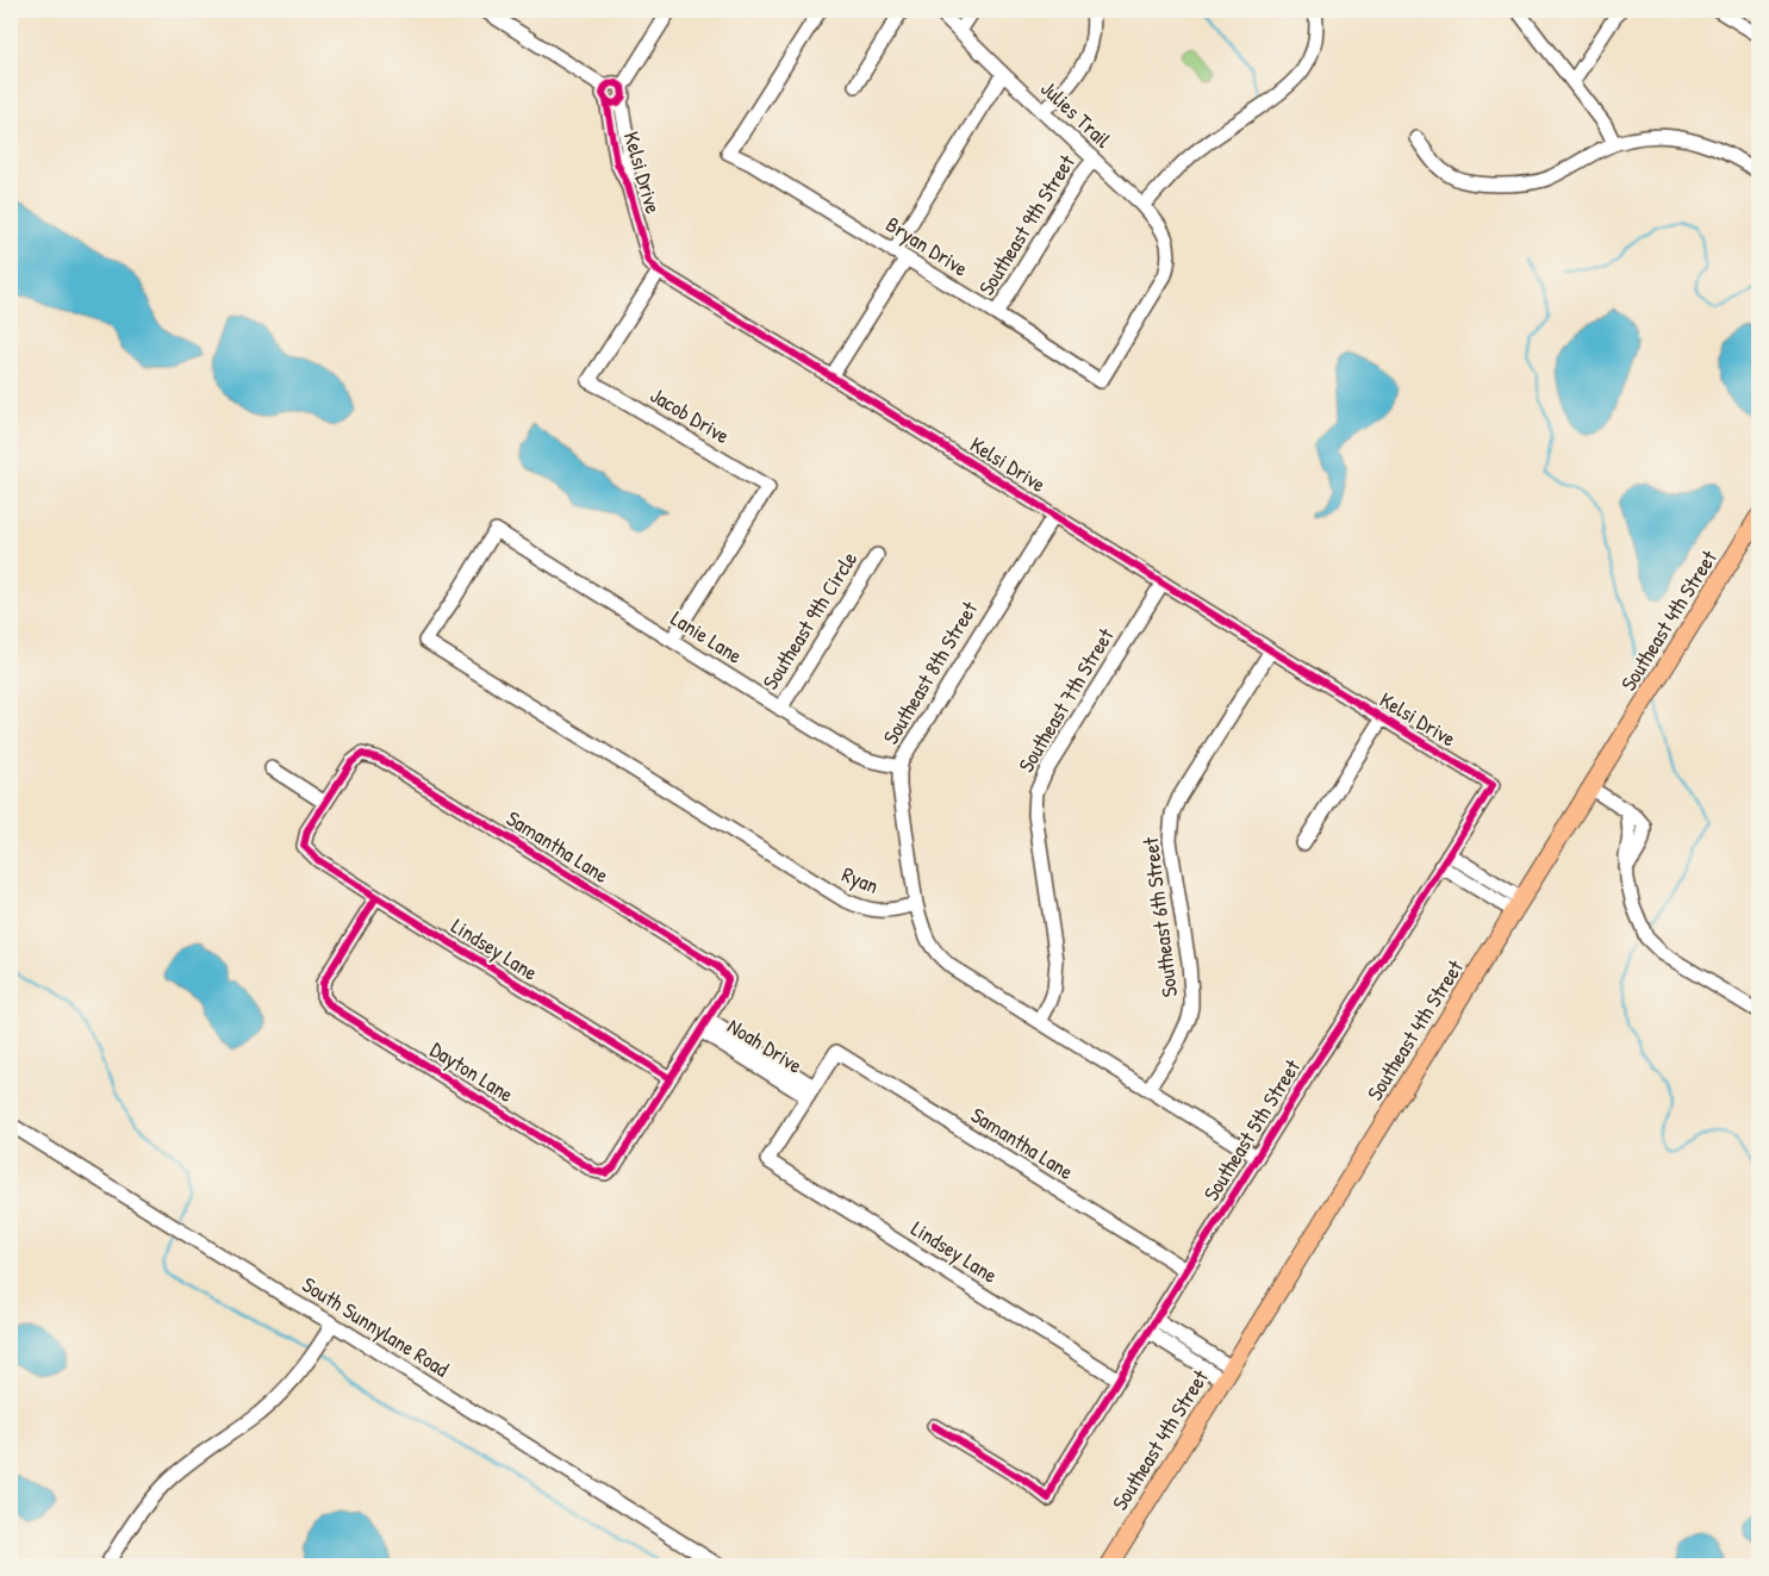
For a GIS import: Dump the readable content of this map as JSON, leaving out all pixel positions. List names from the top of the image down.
{
  "streets": {
    "main road": ["Southeast 4th Street"],
    "street": [
      "Julies Trail",
      "Kelsi Drive",
      "Southeast 9th Street",
      "Bryan Drive",
      "Jacob Drive",
      "Southeast 9th Circle",
      "Lanie Lane",
      "Southeast 8th Street",
      "Southeast 7th Street",
      "Samantha Lane",
      "Ryan",
      "Southeast 6th Street",
      "Lindsey Lane",
      "Noah Drive",
      "Dayton Lane",
      "Southeast 5th Street",
      "South Sunnylane Road"
    ]
  },
  "crossings": [
    ["Julies Trail", "Southeast 9th Street"],
    ["Julies Trail", "Bryan Drive"],
    ["Kelsi Drive", "Jacob Drive"],
    ["Kelsi Drive", "Southeast 8th Street"],
    ["Kelsi Drive", "Southeast 7th Street"],
    ["Kelsi Drive", "Southeast 6th Street"],
    ["Kelsi Drive", "Southeast 5th Street"],
    ["Southeast 9th Street", "Bryan Drive"],
    ["Jacob Drive", "Lanie Lane"],
    ["Southeast 9th Circle", "Lanie Lane"],
    ["Lanie Lane", "Southeast 8th Street"],
    ["Lanie Lane", "Ryan"],
    ["Southeast 8th Street", "Ryan"],
    ["Samantha Lane", "Lindsey Lane"],
    ["Samantha Lane", "Noah Drive"],
    ["Samantha Lane", "Southeast 5th Street"],
    ["Lindsey Lane", "Noah Drive"],
    ["Lindsey Lane", "Dayton Lane"],
    ["Lindsey Lane", "Southeast 5th Street"]
  ]
}
